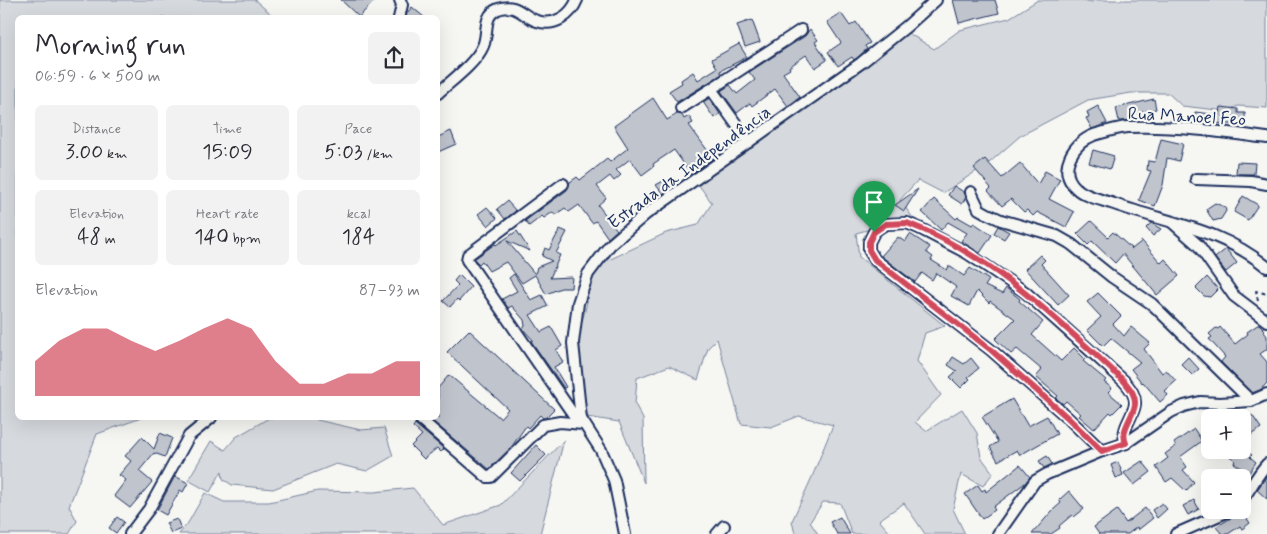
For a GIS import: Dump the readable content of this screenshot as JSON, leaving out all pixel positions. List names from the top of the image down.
{
  "streets": {
    "street": ["Rua Manoel Feo", "Estrada da Independência"]
  },
  "page": {
    "heading": ["Morning run", "06:59 · 6 × 500 m"],
    "stats": [
      ["Distance", "3.00 km"],
      ["Time", "15:09"],
      ["Pace", "5:03 /km"],
      ["Elevation", "48 m"],
      ["Heart rate", "140 bpm"],
      ["kcal", "184"]
    ],
    "chart": ["Elevation", "87–93 m"],
    "map_buttons": ["+", "−"]
  }
}
